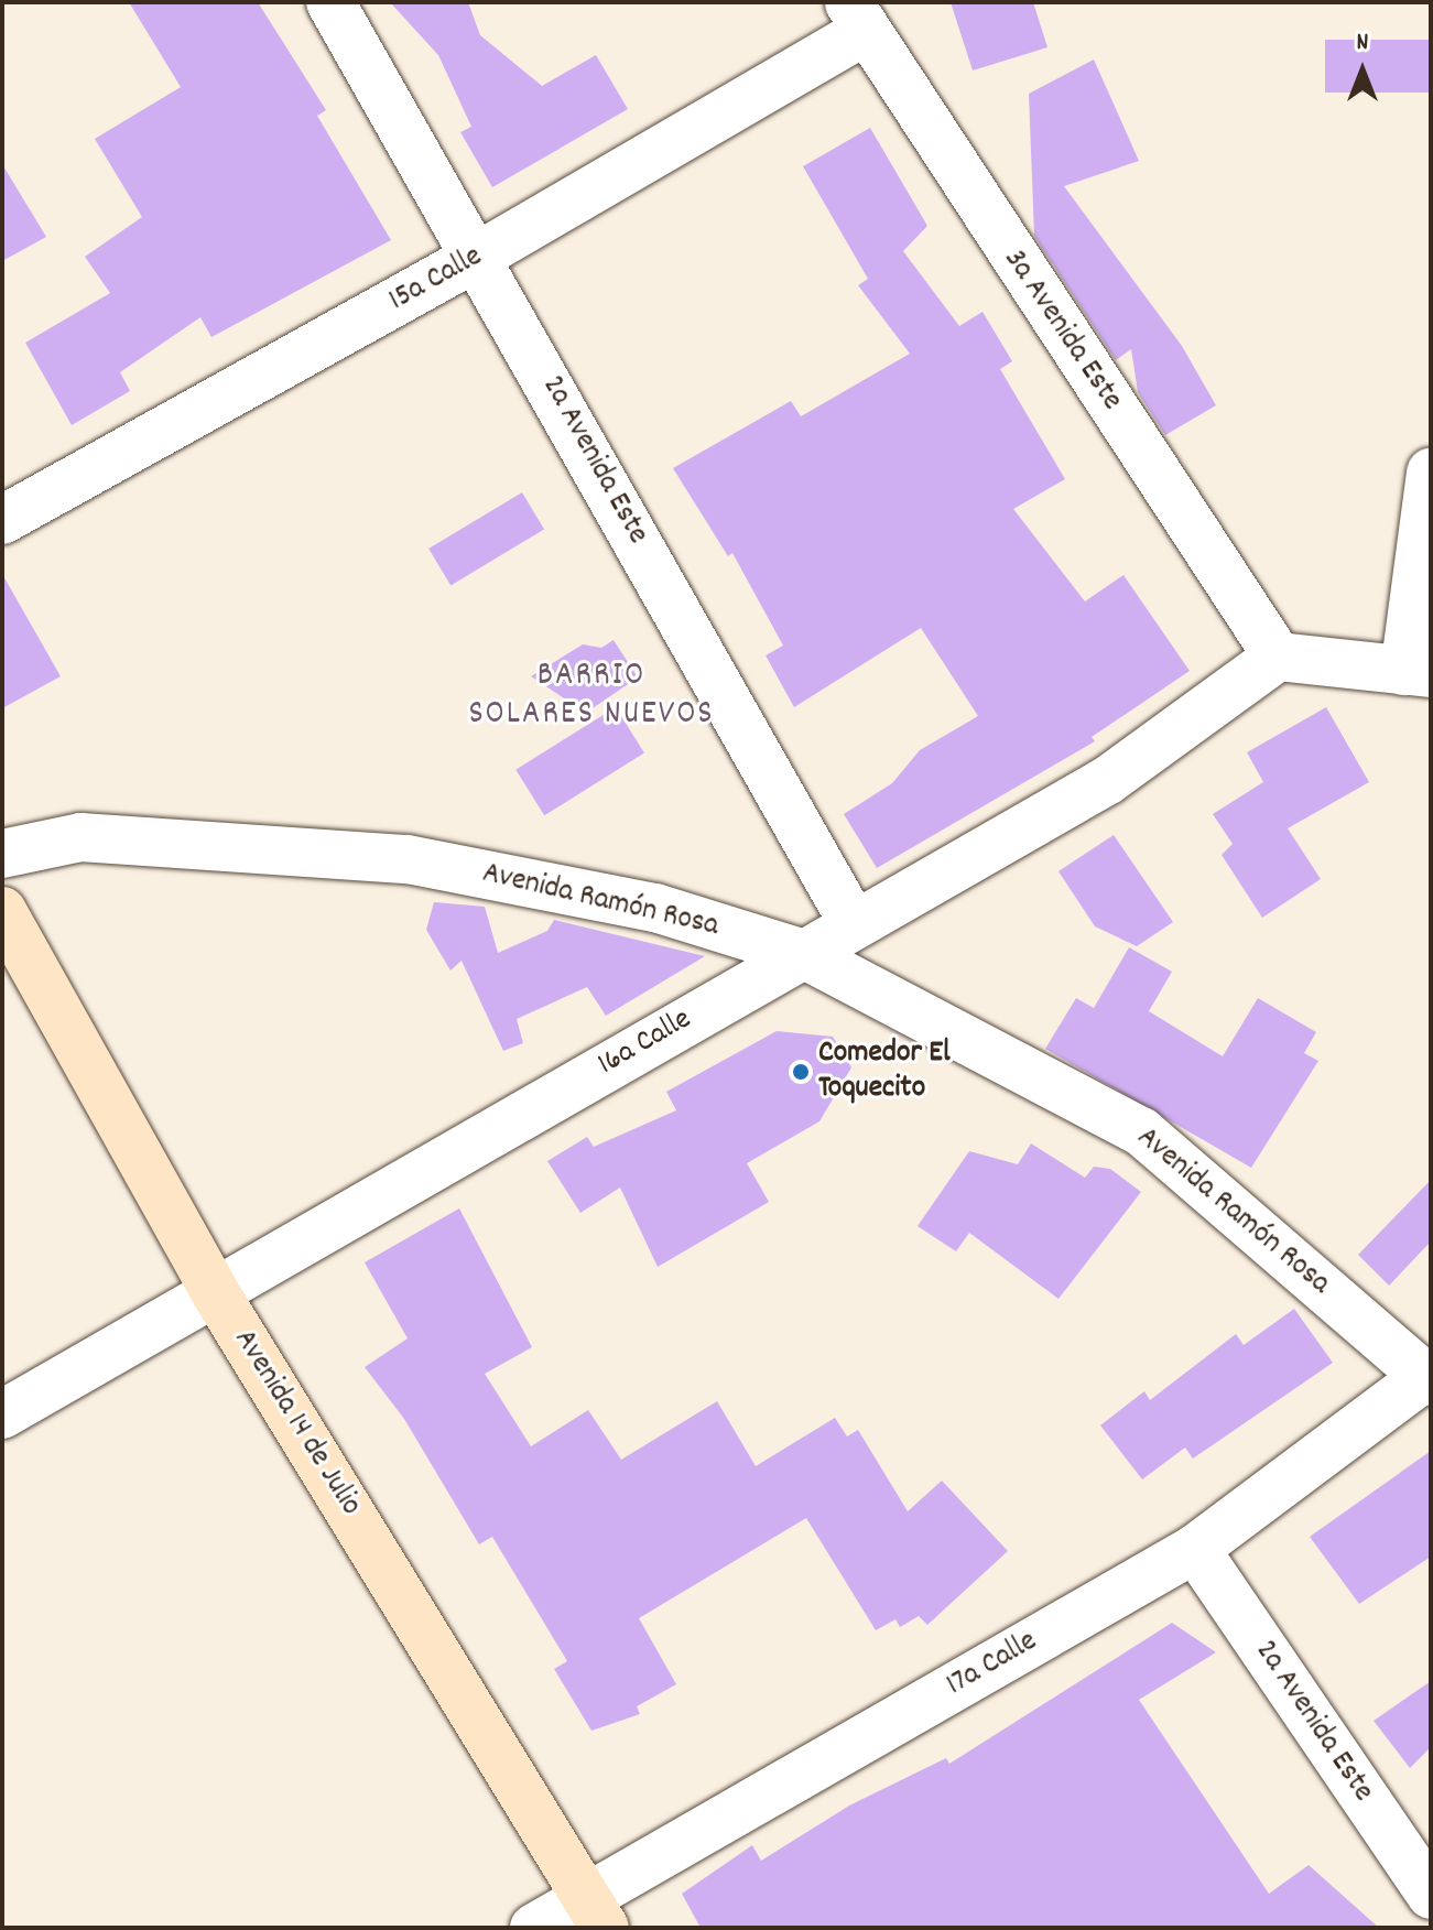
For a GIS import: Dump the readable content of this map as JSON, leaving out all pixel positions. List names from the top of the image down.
{
  "streets": {
    "street": [
      "15a Calle",
      "3a Avenida Este",
      "2a Avenida Este",
      "Avenida Ramón Rosa",
      "16a Calle",
      "Avenida 14 de Julio",
      "17a Calle"
    ]
  },
  "crossings": [
    ["15a Calle", "3a Avenida Este"],
    ["15a Calle", "2a Avenida Este"],
    ["3a Avenida Este", "16a Calle"],
    ["2a Avenida Este", "16a Calle"],
    ["2a Avenida Este", "17a Calle"],
    ["Avenida Ramón Rosa", "16a Calle"],
    ["Avenida Ramón Rosa", "17a Calle"],
    ["16a Calle", "Avenida 14 de Julio"],
    ["Avenida 14 de Julio", "17a Calle"]
  ],
  "districts": ["BARRIO SOLARES NUEVOS"],
  "places": ["Comedor El Toquecito"],
  "north": "top"
}
